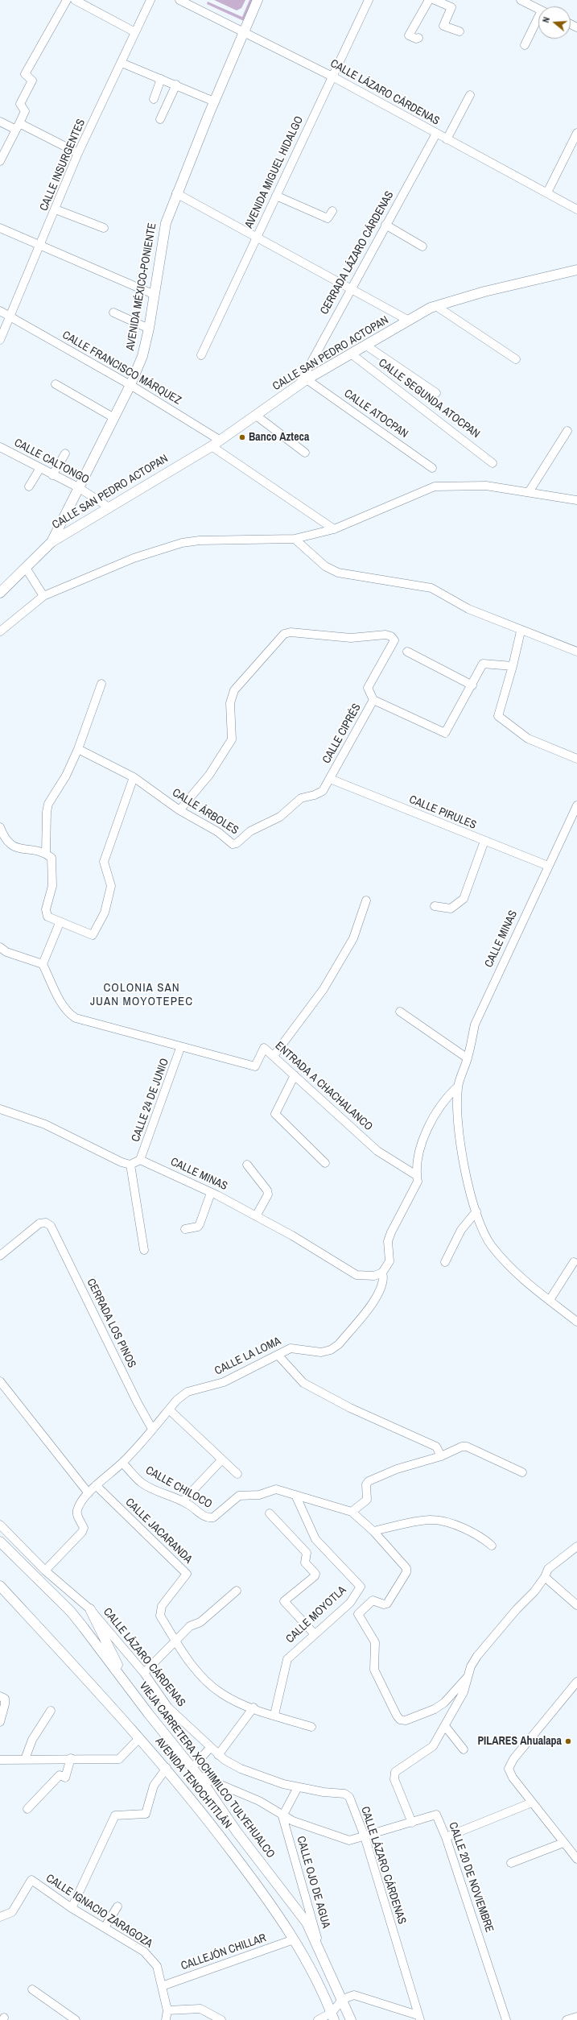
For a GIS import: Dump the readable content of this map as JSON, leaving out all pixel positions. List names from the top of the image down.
{
  "streets": {
    "main road": [
      "AVENIDA MÉXICO-PONIENTE",
      "CALLE SAN PEDRO ACTOPAN",
      "VIEJA CARRETERA XOCHIMILCO TULYEHUALCO",
      "AVENIDA TENOCHTITLÁN"
    ],
    "street": [
      "CALLE LÁZARO CÁRDENAS",
      "CALLE INSURGENTES",
      "AVENIDA MIGUEL HIDALGO",
      "CERRADA LÁZARO CÁRDENAS",
      "CALLE FRANCISCO MÁRQUEZ",
      "CALLE SEGUNDA ATOCPAN",
      "CALLE ATOCPAN",
      "CALLE CALTONGO",
      "CALLE CIPRÉS",
      "CALLE ÁRBOLES",
      "CALLE PIRULES",
      "CALLE MINAS",
      "ENTRADA A CHACHALANCO",
      "CALLE 24 DE JUNIO",
      "CERRADA LOS PINOS",
      "CALLE LA LOMA",
      "CALLE CHILOCO",
      "CALLE JACARANDA",
      "CALLE MOYOTLA",
      "CALLE 20 DE NOVIEMBRE",
      "CALLE OJO DE AGUA",
      "CALLE IGNACIO ZARAGOZA",
      "CALLEJÓN CHILLAR"
    ]
  },
  "crossings": [
    ["CALLE LÁZARO CÁRDENAS", "AVENIDA MIGUEL HIDALGO"],
    ["CALLE LÁZARO CÁRDENAS", "CERRADA LÁZARO CÁRDENAS"],
    ["CALLE LÁZARO CÁRDENAS", "AVENIDA MÉXICO-PONIENTE"],
    ["CALLE LÁZARO CÁRDENAS", "CALLE LA LOMA"],
    ["CALLE LÁZARO CÁRDENAS", "CALLE 20 DE NOVIEMBRE"],
    ["CALLE INSURGENTES", "CALLE FRANCISCO MÁRQUEZ"],
    ["CERRADA LÁZARO CÁRDENAS", "CALLE SAN PEDRO ACTOPAN"],
    ["CERRADA LÁZARO CÁRDENAS", "CALLE ATOCPAN"],
    ["AVENIDA MÉXICO-PONIENTE", "CALLE SAN PEDRO ACTOPAN"],
    ["AVENIDA MÉXICO-PONIENTE", "CALLE FRANCISCO MÁRQUEZ"],
    ["AVENIDA MÉXICO-PONIENTE", "CALLE CALTONGO"],
    ["CALLE SAN PEDRO ACTOPAN", "CALLE FRANCISCO MÁRQUEZ"],
    ["CALLE SAN PEDRO ACTOPAN", "CALLE SEGUNDA ATOCPAN"],
    ["CALLE SAN PEDRO ACTOPAN", "CALLE ATOCPAN"],
    ["CALLE SAN PEDRO ACTOPAN", "CALLE CALTONGO"],
    ["CALLE CIPRÉS", "CALLE ÁRBOLES"],
    ["CALLE CIPRÉS", "CALLE PIRULES"],
    ["CALLE ÁRBOLES", "CALLE PIRULES"],
    ["CALLE PIRULES", "CALLE MINAS"],
    ["CALLE MINAS", "CALLE 24 DE JUNIO"],
    ["CALLE MINAS", "CALLE LA LOMA"],
    ["ENTRADA A CHACHALANCO", "CALLE 24 DE JUNIO"],
    ["ENTRADA A CHACHALANCO", "CALLE LA LOMA"],
    ["CERRADA LOS PINOS", "CALLE LA LOMA"],
    ["CALLE LA LOMA", "CALLE CHILOCO"],
    ["CALLE LA LOMA", "CALLE JACARANDA"],
    ["CALLE CHILOCO", "CALLE MOYOTLA"],
    ["VIEJA CARRETERA XOCHIMILCO TULYEHUALCO", "CALLE OJO DE AGUA"],
    ["AVENIDA TENOCHTITLÁN", "CALLEJÓN CHILLAR"],
    ["CALLE IGNACIO ZARAGOZA", "CALLEJÓN CHILLAR"]
  ],
  "districts": ["COLONIA SAN JUAN MOYOTEPEC"],
  "places": ["Banco Azteca", "PILARES Ahualapa"],
  "north": "left"
}
